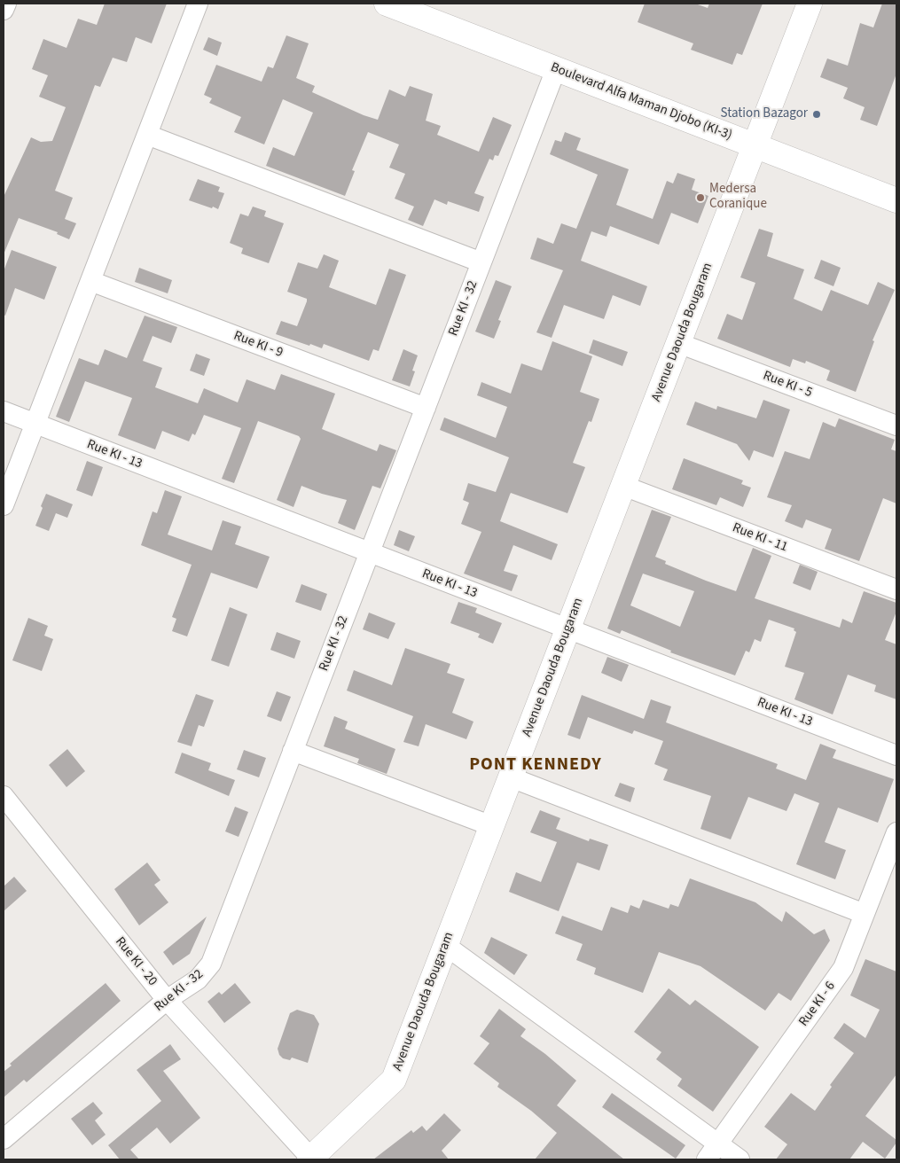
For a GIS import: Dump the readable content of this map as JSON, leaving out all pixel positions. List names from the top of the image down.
{
  "streets": {
    "street": [
      "Boulevard Alfa Maman Djobo (KI-3)",
      "Rue KI - 32",
      "Avenue Daouda Bougaram",
      "Rue KI - 9",
      "Rue KI - 5",
      "Rue KI - 13",
      "Rue KI - 11",
      "Rue KI - 20",
      "Rue KI - 6"
    ]
  },
  "crossings": [
    ["Boulevard Alfa Maman Djobo (KI-3)", "Rue KI - 32"],
    ["Boulevard Alfa Maman Djobo (KI-3)", "Avenue Daouda Bougaram"],
    ["Rue KI - 32", "Rue KI - 9"],
    ["Rue KI - 32", "Rue KI - 13"],
    ["Rue KI - 32", "Rue KI - 20"],
    ["Avenue Daouda Bougaram", "Rue KI - 5"],
    ["Avenue Daouda Bougaram", "Rue KI - 13"],
    ["Avenue Daouda Bougaram", "Rue KI - 11"],
    ["Avenue Daouda Bougaram", "Rue KI - 20"]
  ],
  "districts": ["PONT KENNEDY"],
  "places": ["Station Bazagor", "Medersa Coranique"]
}
